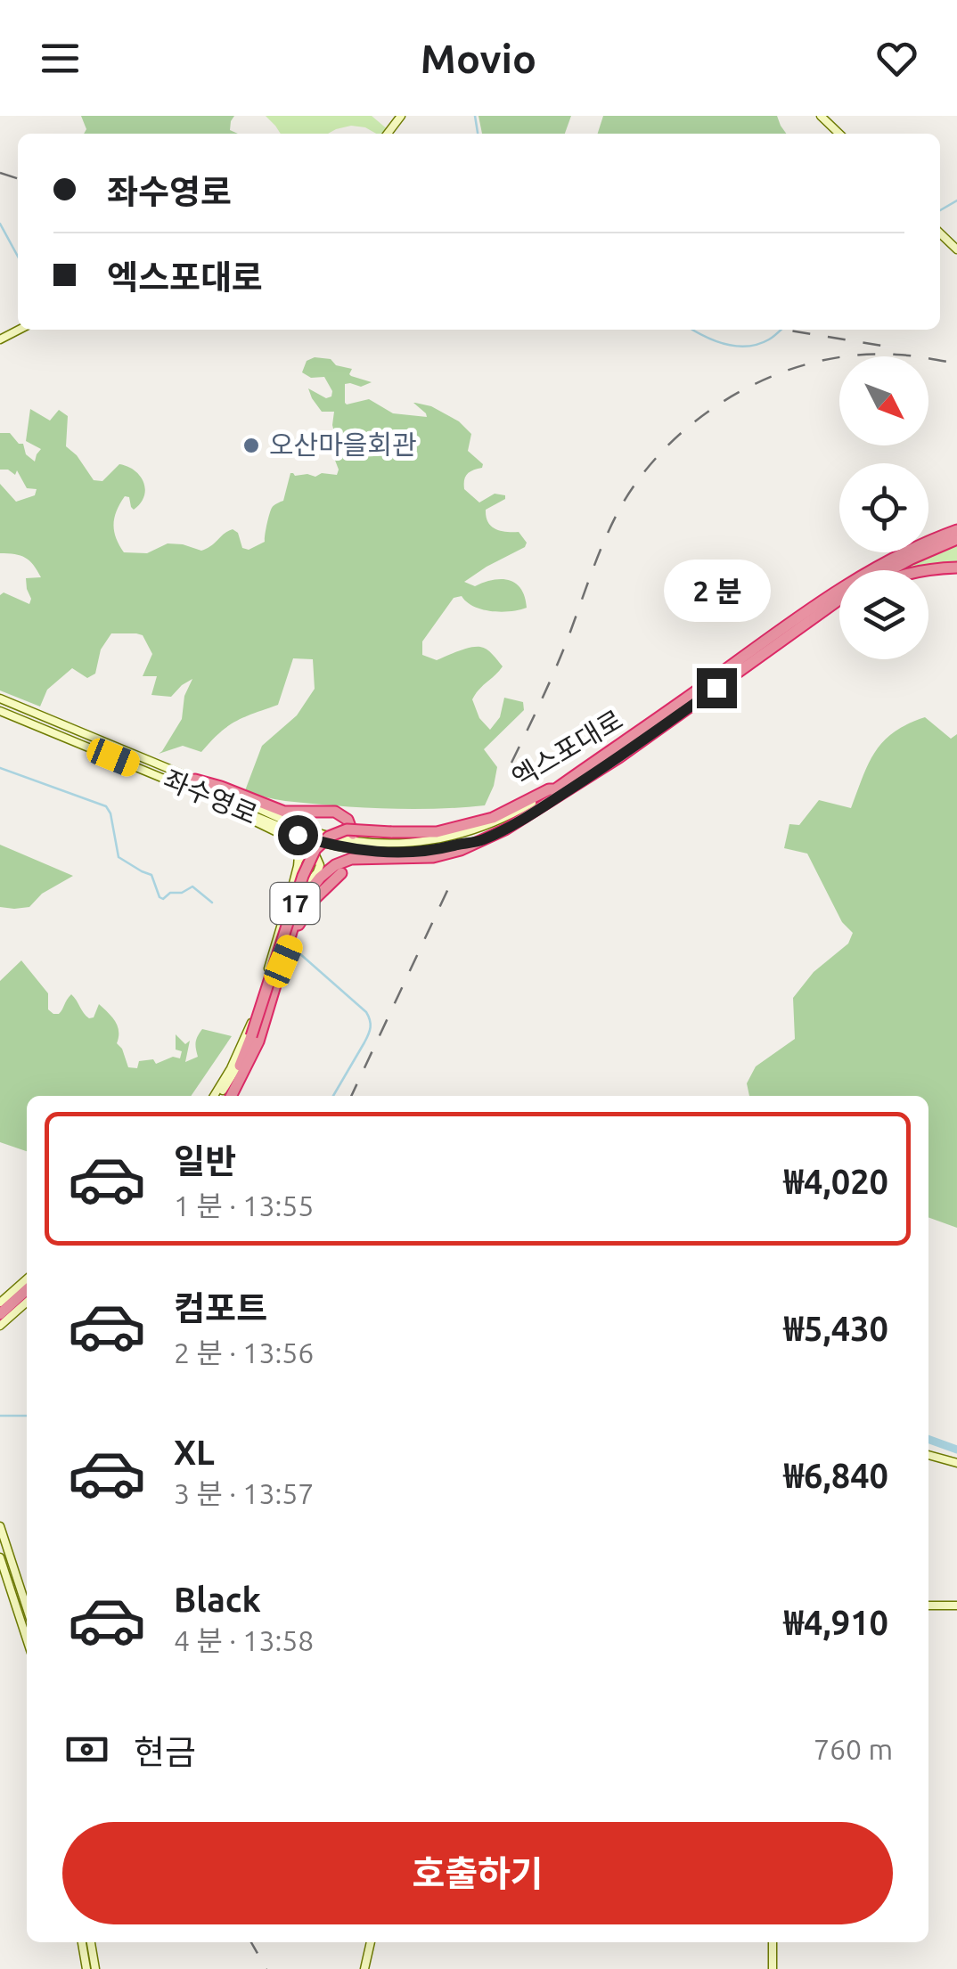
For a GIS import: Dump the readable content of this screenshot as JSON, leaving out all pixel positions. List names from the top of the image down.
{
  "streets": {
    "highway": ["엑스포대로", "17"],
    "street": ["좌수영로"]
  },
  "crossings": [
    ["엑스포대로", "좌수영로"]
  ],
  "places": ["오산마을회관"],
  "north": "bottom right",
  "page": {
    "header": "Movio",
    "banner": ["좌수영로", "엑스포대로"],
    "bubble": "2 분",
    "list": [
      {
        "name": "일반",
        "note": "1 분 · 13:55",
        "value": "₩4,020"
      },
      {
        "name": "컴포트",
        "note": "2 분 · 13:56",
        "value": "₩5,430"
      },
      {
        "name": "XL",
        "note": "3 분 · 13:57",
        "value": "₩6,840"
      },
      {
        "name": "Black",
        "note": "4 분 · 13:58",
        "value": "₩4,910"
      }
    ],
    "pay": ["현금", "760 m"],
    "buttons": "호출하기"
  }
}
